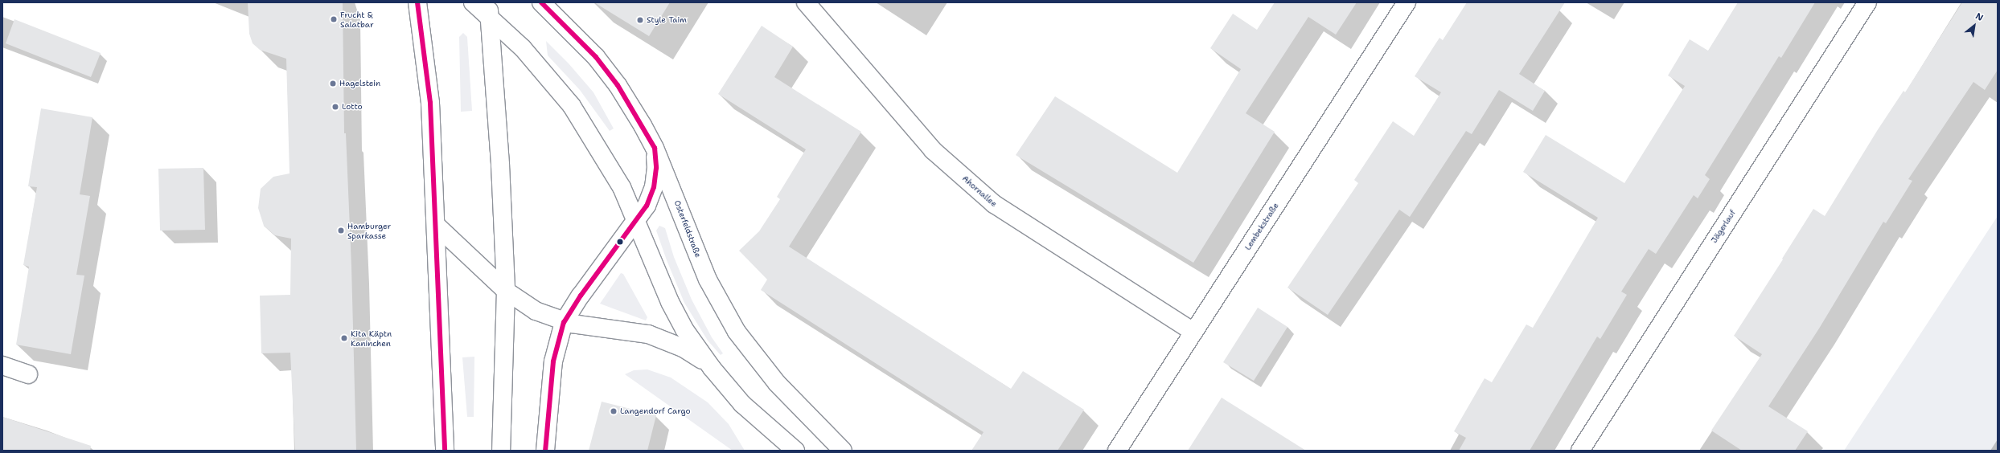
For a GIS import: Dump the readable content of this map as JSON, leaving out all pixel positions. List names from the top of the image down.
{
  "streets": {
    "main road": [
      "Ahornallee",
      "Lembekstraße",
      "Jägerlauf",
      "Osterfeldstraße"
    ]
  },
  "crossings": [
    ["Ahornallee", "Lembekstraße"]
  ],
  "places": [
    "Frucht & Salatbar",
    "Style Taim",
    "Hagelstein",
    "Lotto",
    "Hamburger Sparkasse",
    "Kita Käptn Kaninchen",
    "Langendorf Cargo"
  ],
  "north": "top right"
}
